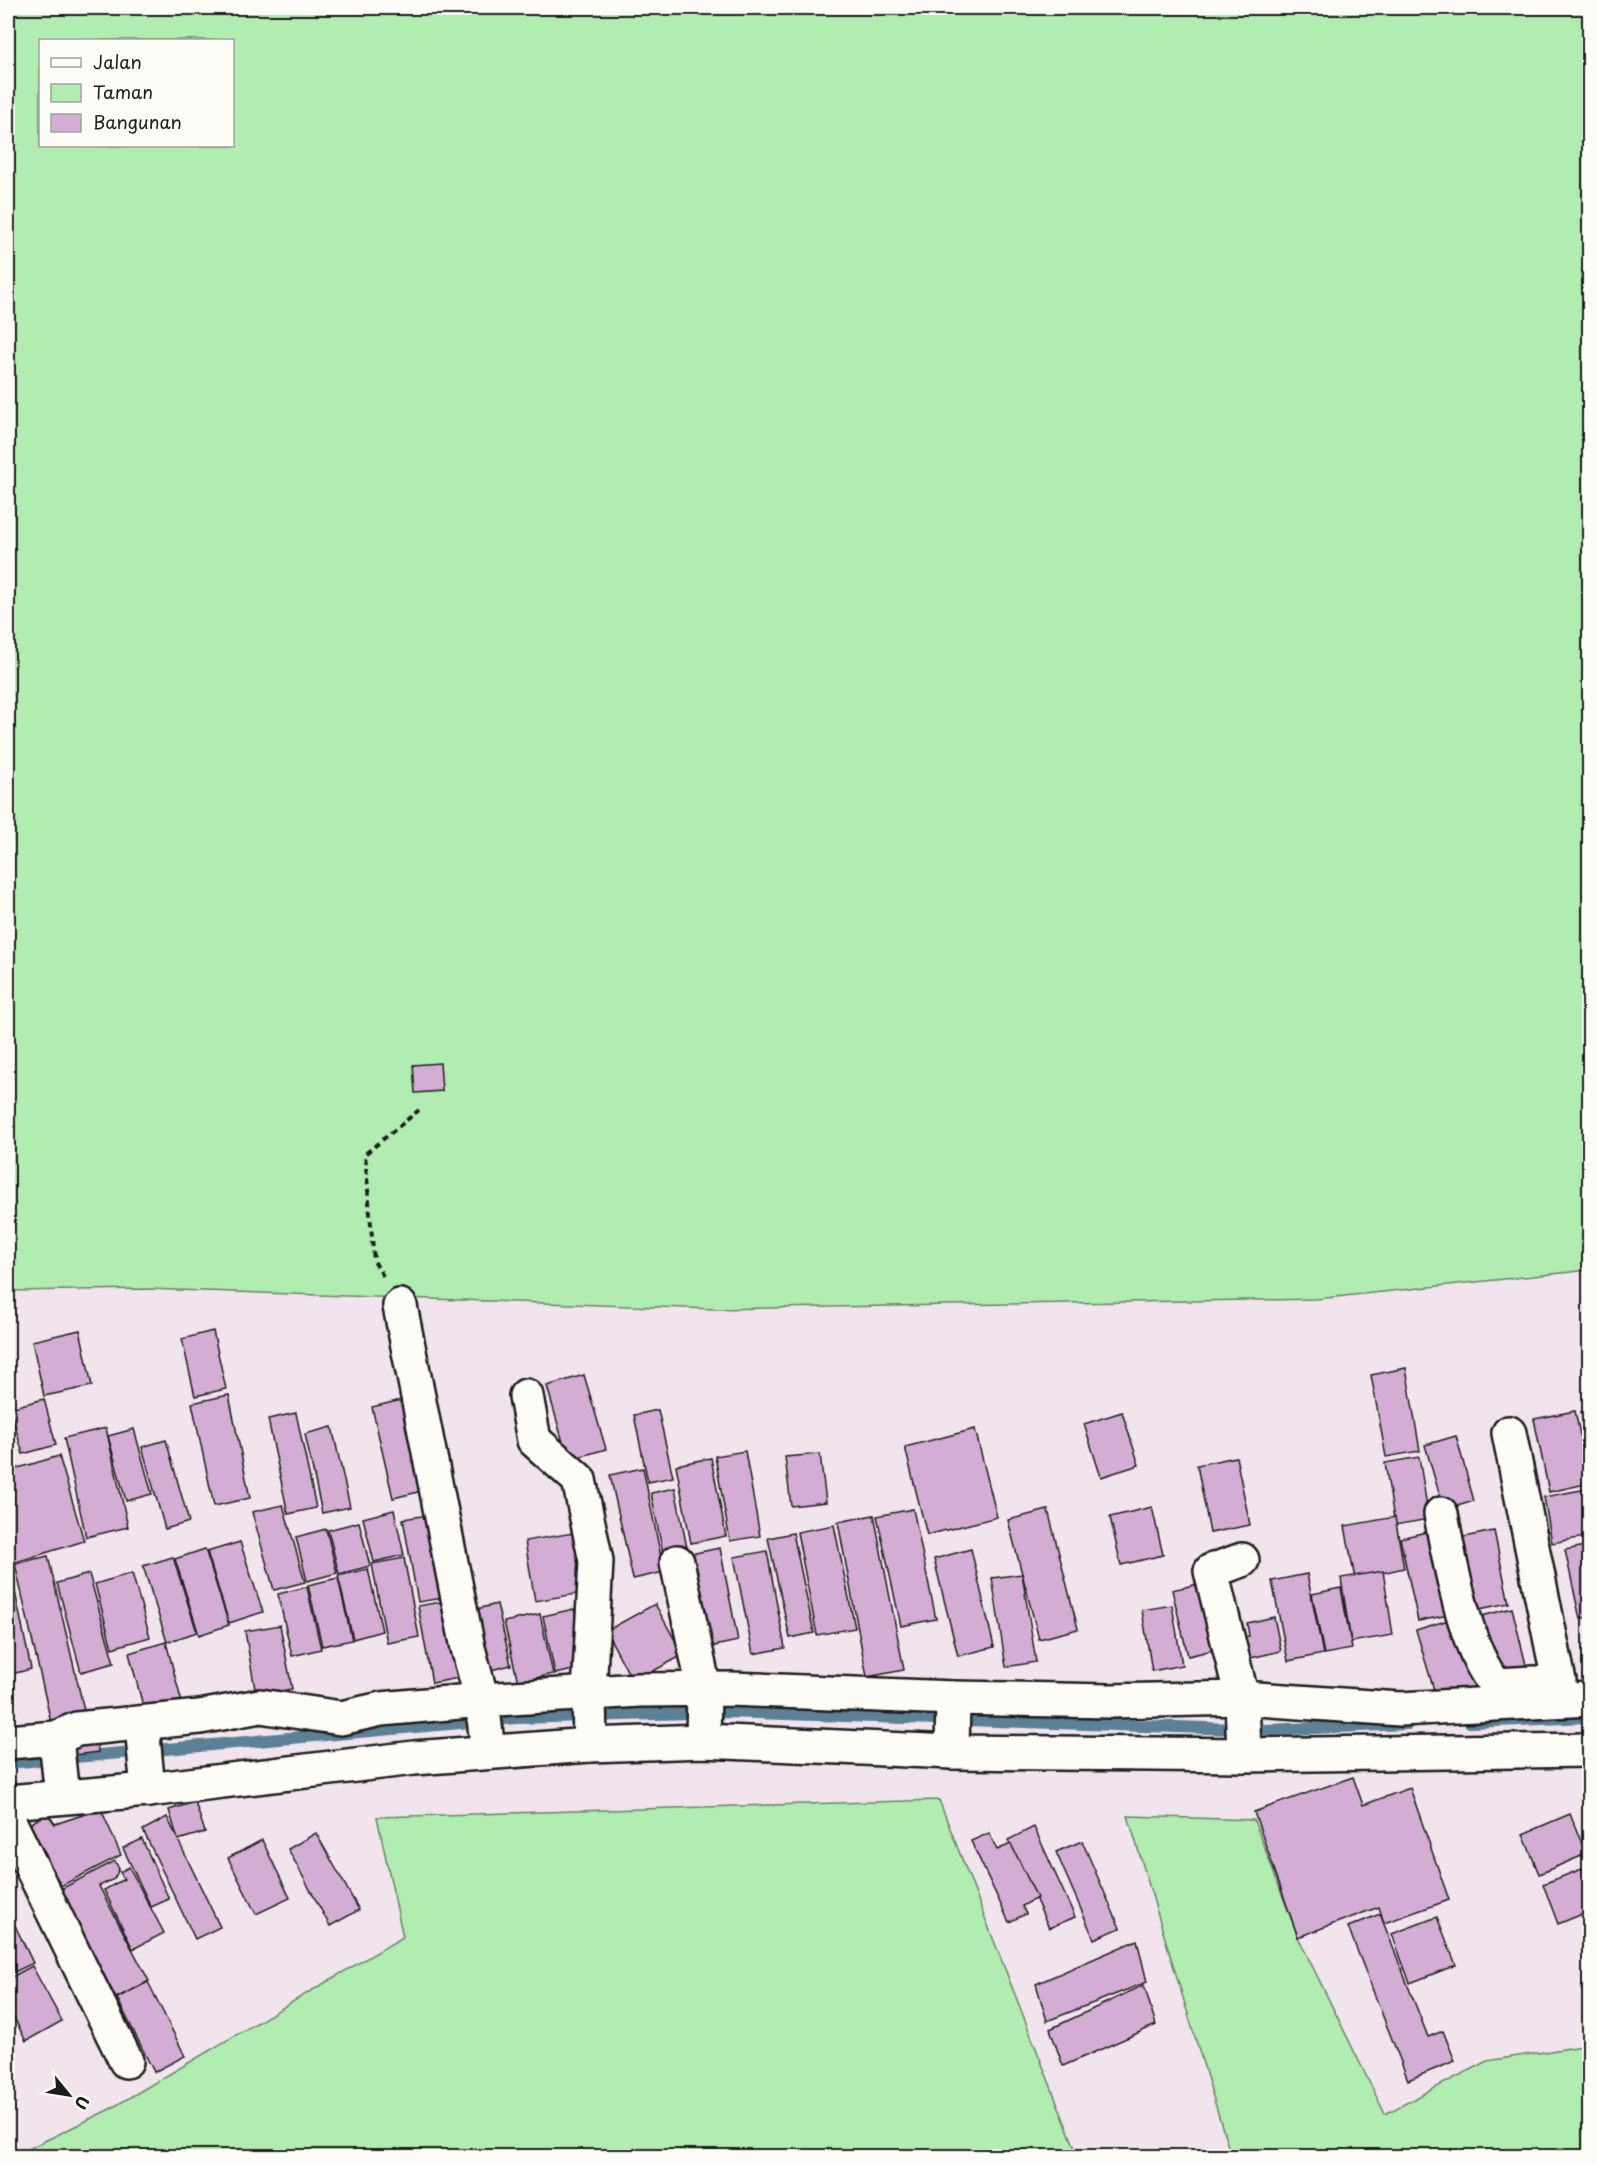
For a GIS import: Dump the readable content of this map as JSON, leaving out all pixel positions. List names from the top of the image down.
{
  "legend": ["Jalan", "Taman", "Bangunan"],
  "north": "bottom right"
}
